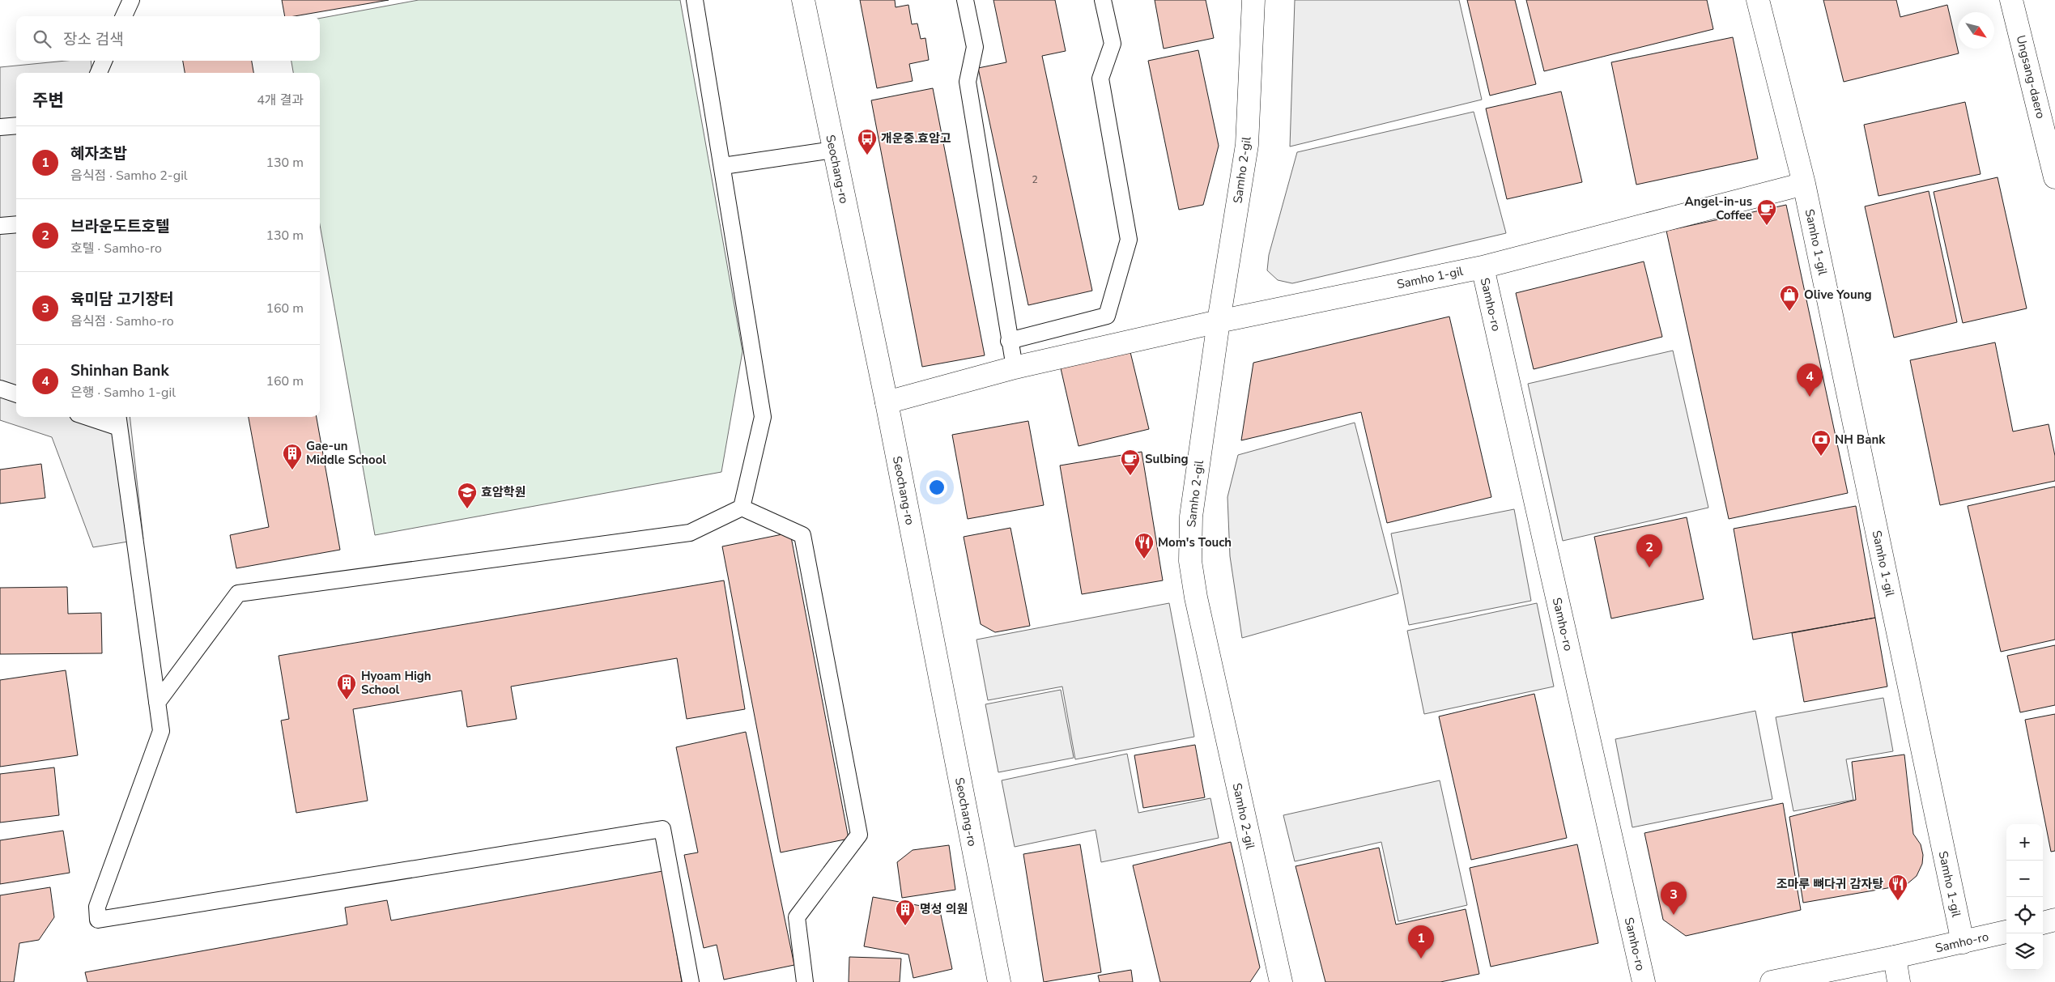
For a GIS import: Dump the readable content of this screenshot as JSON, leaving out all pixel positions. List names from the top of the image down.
{
  "streets": {
    "street": [
      "Ungsang-daero",
      "Seochang-ro",
      "Samho 2-gil",
      "Samho 1-gil",
      "Samho-ro"
    ]
  },
  "crossings": [
    ["Seochang-ro", "Samho 1-gil"],
    ["Samho 2-gil", "Samho 1-gil"],
    ["Samho 1-gil", "Samho-ro"]
  ],
  "places": {
    "bus stop": ["개운중.효암고"],
    "cafe": ["Angel-in-us Coffee", "Sulbing"],
    "shop": ["Olive Young"],
    "bank": ["NH Bank"],
    "building": ["Gae-un Middle School", "Hyoam High School", "명성 의원"],
    "school or university": ["효암학원"],
    "restaurant": ["Mom's Touch", "조마루 뼈다귀 감자탕"]
  },
  "house_numbers": ["2"],
  "north": "bottom right",
  "page": {
    "search": "장소 검색",
    "heading": ["주변", "4개 결과"],
    "list": [
      {
        "mark": "1",
        "name": "혜자초밥",
        "note": "음식점 · Samho 2-gil",
        "value": "130 m"
      },
      {
        "mark": "2",
        "name": "브라운도트호텔",
        "note": "호텔 · Samho-ro",
        "value": "130 m"
      },
      {
        "mark": "3",
        "name": "육미담 고기장터",
        "note": "음식점 · Samho-ro",
        "value": "160 m"
      },
      {
        "mark": "4",
        "name": "Shinhan Bank",
        "note": "은행 · Samho 1-gil",
        "value": "160 m"
      }
    ],
    "pins": [
      "4",
      "2",
      "3",
      "1"
    ],
    "map_buttons": ["+", "−"]
  }
}
